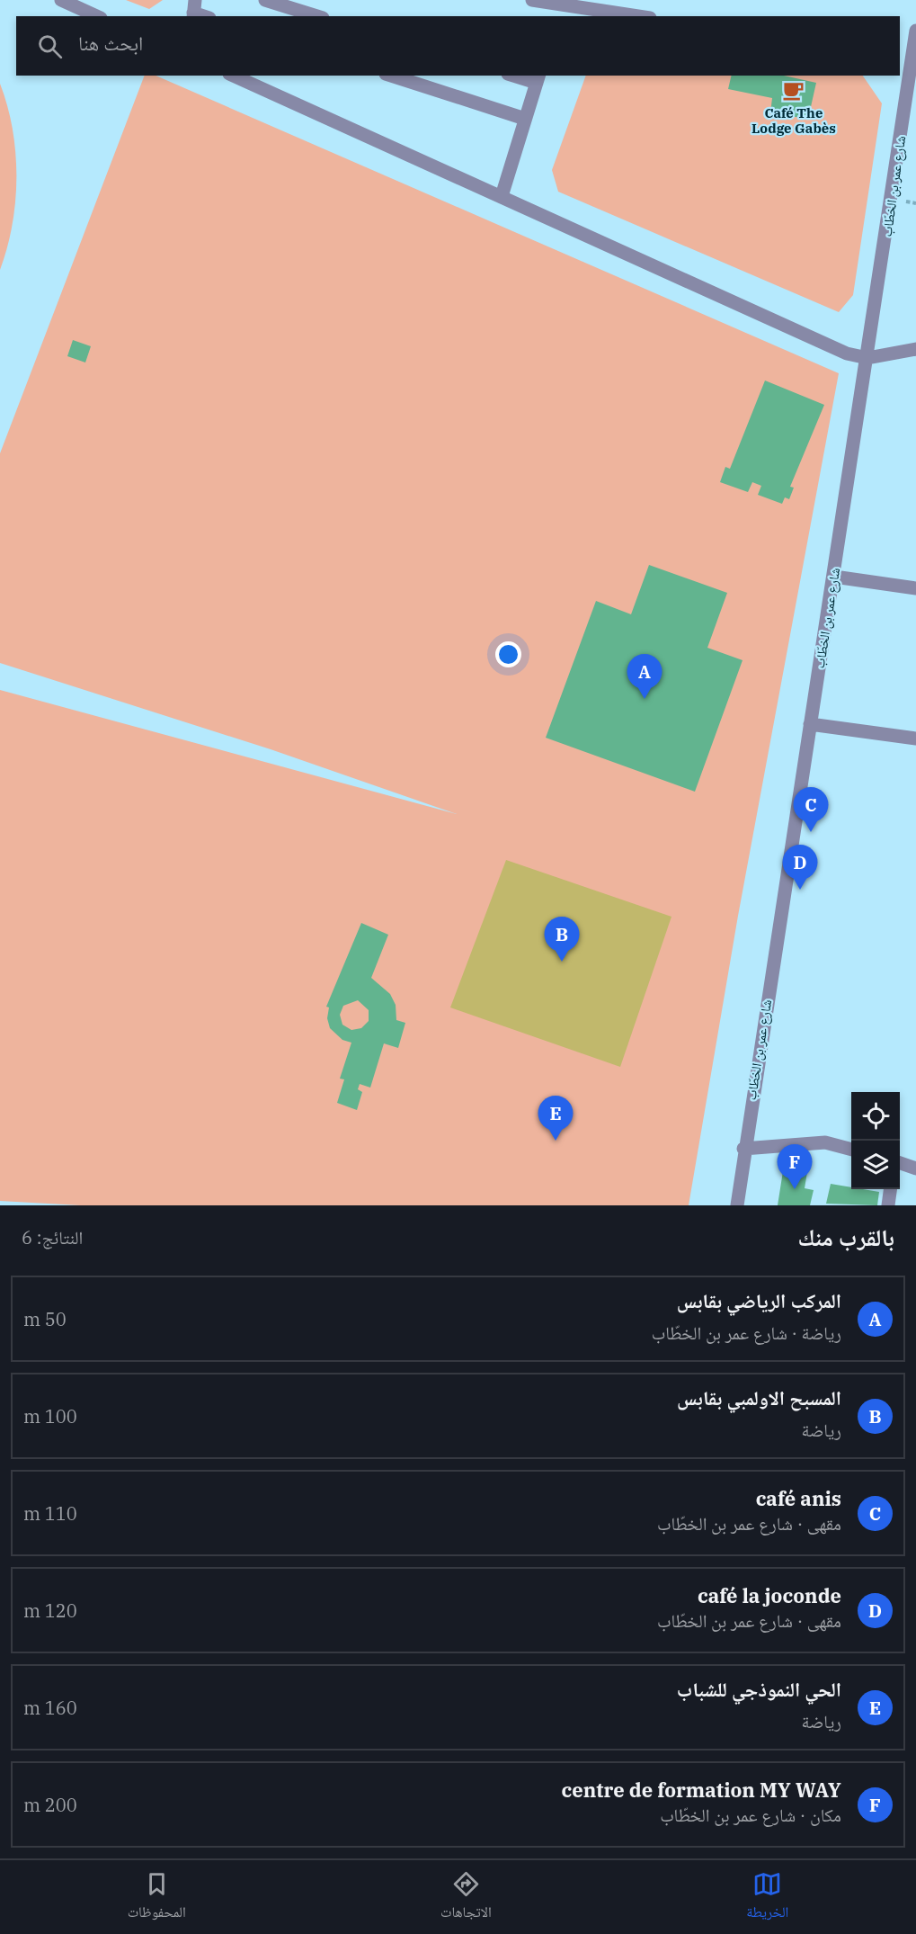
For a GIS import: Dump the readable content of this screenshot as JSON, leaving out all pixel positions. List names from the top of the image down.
{
  "streets": {
    "street": ["شارع عمر بن الخطّاب"]
  },
  "places": {
    "cafe": ["Café The Lodge Gabès"]
  },
  "page": {
    "search": "ابحث هنا",
    "pins": [
      "A",
      "C",
      "D",
      "B",
      "E",
      "F"
    ],
    "heading": ["بالقرب منك", "النتائج: 6"],
    "list": [
      {
        "mark": "A",
        "name": "المركب الرياضي بقابس",
        "note": "رياضة · شارع عمر بن الخطّاب",
        "value": "50 m"
      },
      {
        "mark": "B",
        "name": "المسبح الاولمبي بقابس",
        "note": "رياضة",
        "value": "100 m"
      },
      {
        "mark": "C",
        "name": "café anis",
        "note": "مقهى · شارع عمر بن الخطّاب",
        "value": "110 m"
      },
      {
        "mark": "D",
        "name": "café la joconde",
        "note": "مقهى · شارع عمر بن الخطّاب",
        "value": "120 m"
      },
      {
        "mark": "E",
        "name": "الحي النموذجي للشباب",
        "note": "رياضة",
        "value": "160 m"
      },
      {
        "mark": "F",
        "name": "centre de formation MY WAY",
        "note": "مكان · شارع عمر بن الخطّاب",
        "value": "200 m"
      }
    ],
    "nav": ["الخريطة", "الاتجاهات", "المحفوظات"]
  }
}
